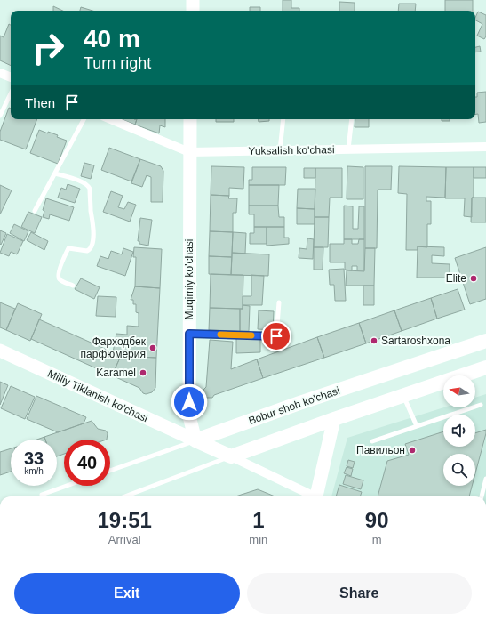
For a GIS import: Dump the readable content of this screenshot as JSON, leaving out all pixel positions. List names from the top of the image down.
{
  "streets": {
    "main road": ["Bobur shoh ko'chasi"],
    "street": ["Yuksalish ko'chasi", "Muqimiy ko'chasi", "Milliy Tiklanish ko'chasi"]
  },
  "crossings": [
    ["Yuksalish ko'chasi", "Muqimiy ko'chasi"],
    ["Muqimiy ko'chasi", "Milliy Tiklanish ko'chasi"],
    ["Muqimiy ko'chasi", "Bobur shoh ko'chasi"],
    ["Milliy Tiklanish ko'chasi", "Bobur shoh ko'chasi"]
  ],
  "places": [
    "Elite",
    "Sartaroshxona",
    "Фарходбек парфюмерия",
    "Karamel",
    "Павильон"
  ],
  "north": "left",
  "page": {
    "turn": ["40 m", "Turn right"],
    "then": "Then",
    "speed": "33 km/h",
    "limit": "40",
    "eta": [
      "19:51",
      "Arrival",
      "1",
      "min",
      "90",
      "m"
    ],
    "buttons": ["Exit", "Share"]
  }
}
